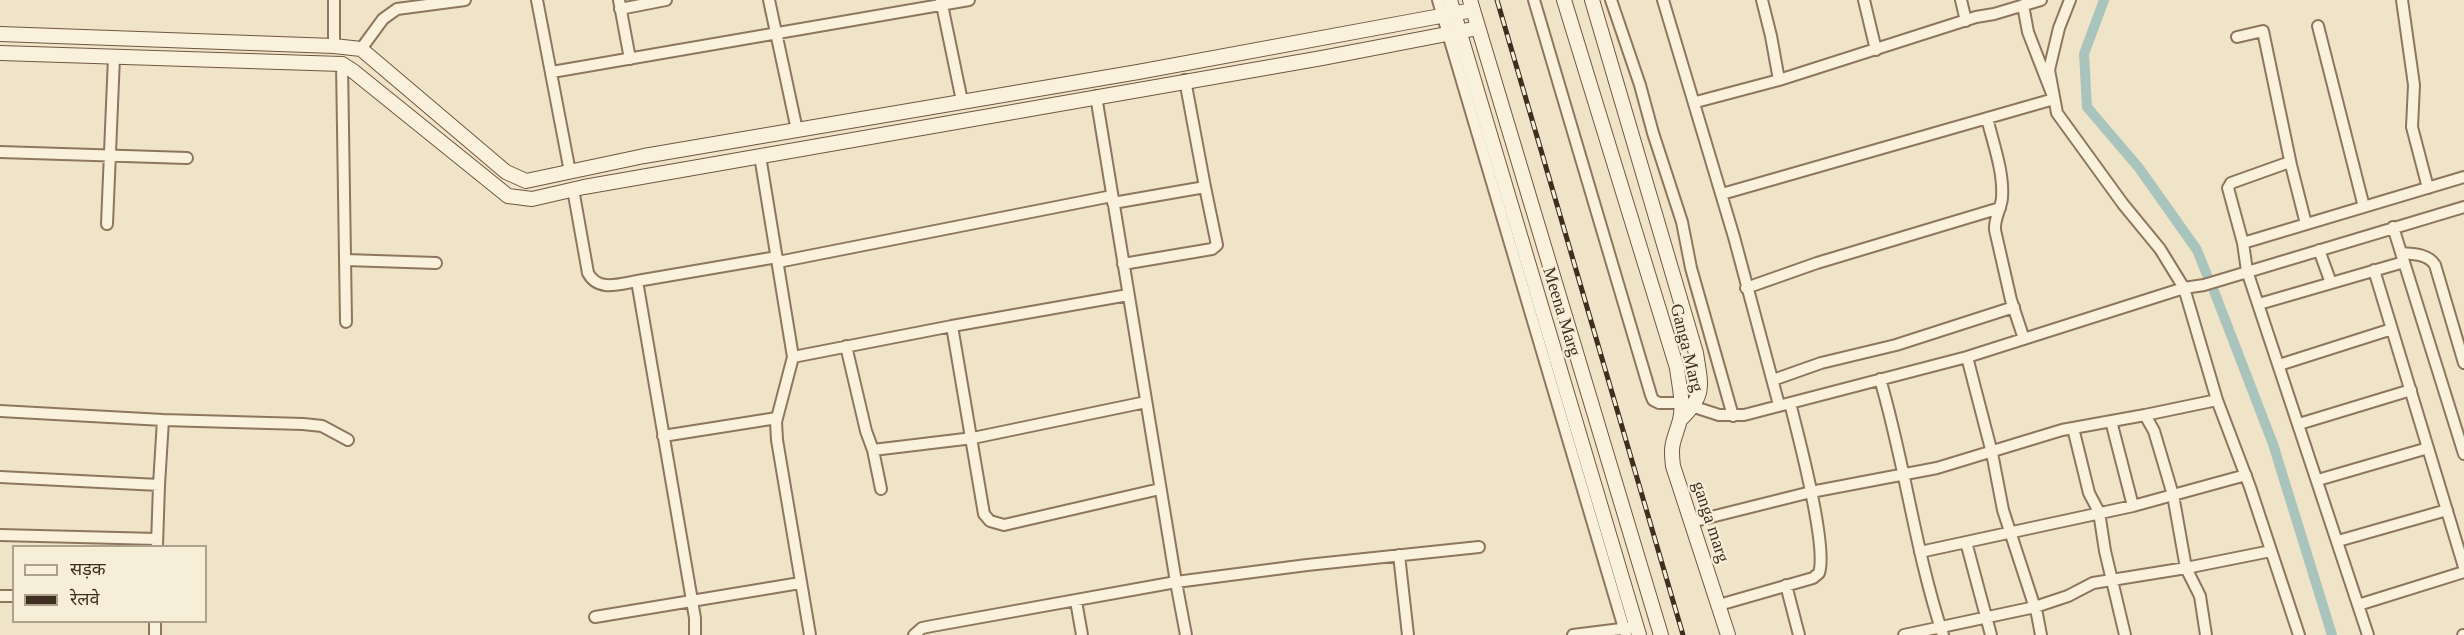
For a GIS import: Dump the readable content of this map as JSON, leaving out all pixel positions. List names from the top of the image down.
{
  "streets": {
    "street": ["Meena Marg", "Ganga Marg", "ganga marg"]
  },
  "crossings": [
    ["Ganga Marg", "ganga marg"]
  ],
  "legend": ["सड़क", "रेलवे"]
}
